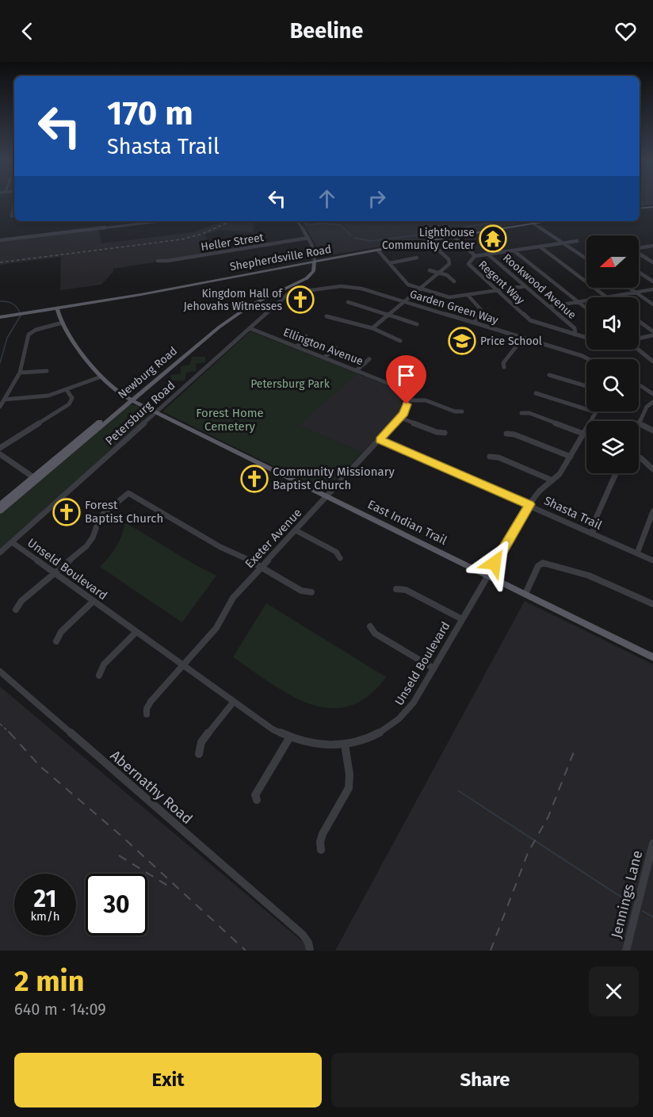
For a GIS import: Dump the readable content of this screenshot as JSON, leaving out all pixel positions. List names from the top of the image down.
{
  "streets": {
    "main road": ["Shepherdsville Road", "Newburg Road", "East Indian Trail"],
    "street": [
      "Heller Street",
      "Regent Way",
      "Rookwood Avenue",
      "Garden Green Way",
      "Ellington Avenue",
      "Petersburg Road",
      "Shasta Trail",
      "Exeter Avenue",
      "Unseld Boulevard",
      "Abernathy Road",
      "Jennings Lane"
    ]
  },
  "crossings": [
    ["Shepherdsville Road", "Regent Way"],
    ["Shepherdsville Road", "Newburg Road"],
    ["Shepherdsville Road", "East Indian Trail"],
    ["Regent Way", "Rookwood Avenue"],
    ["Garden Green Way", "Petersburg Road"],
    ["Ellington Avenue", "Petersburg Road"],
    ["Newburg Road", "East Indian Trail"],
    ["Petersburg Road", "East Indian Trail"],
    ["Petersburg Road", "Unseld Boulevard"],
    ["Shasta Trail", "Exeter Avenue"],
    ["Shasta Trail", "Unseld Boulevard"],
    ["East Indian Trail", "Exeter Avenue"],
    ["East Indian Trail", "Unseld Boulevard"],
    ["Exeter Avenue", "Unseld Boulevard"]
  ],
  "parks": ["Petersburg Park", "Forest Home Cemetery"],
  "places": {
    "temple": ["Lighthouse Community Center"],
    "church": ["Kingdom Hall of Jehovahs Witnesses", "Community Missionary Baptist Church", "Forest Baptist Church"],
    "school or university": ["Price School"]
  },
  "north": "left",
  "page": {
    "header": "Beeline",
    "turn": ["170 m", "Shasta Trail"],
    "speed": "21 km/h",
    "limit": "30",
    "heading": ["2 min", "640 m · 14:09"],
    "buttons": ["Exit", "Share"]
  }
}
